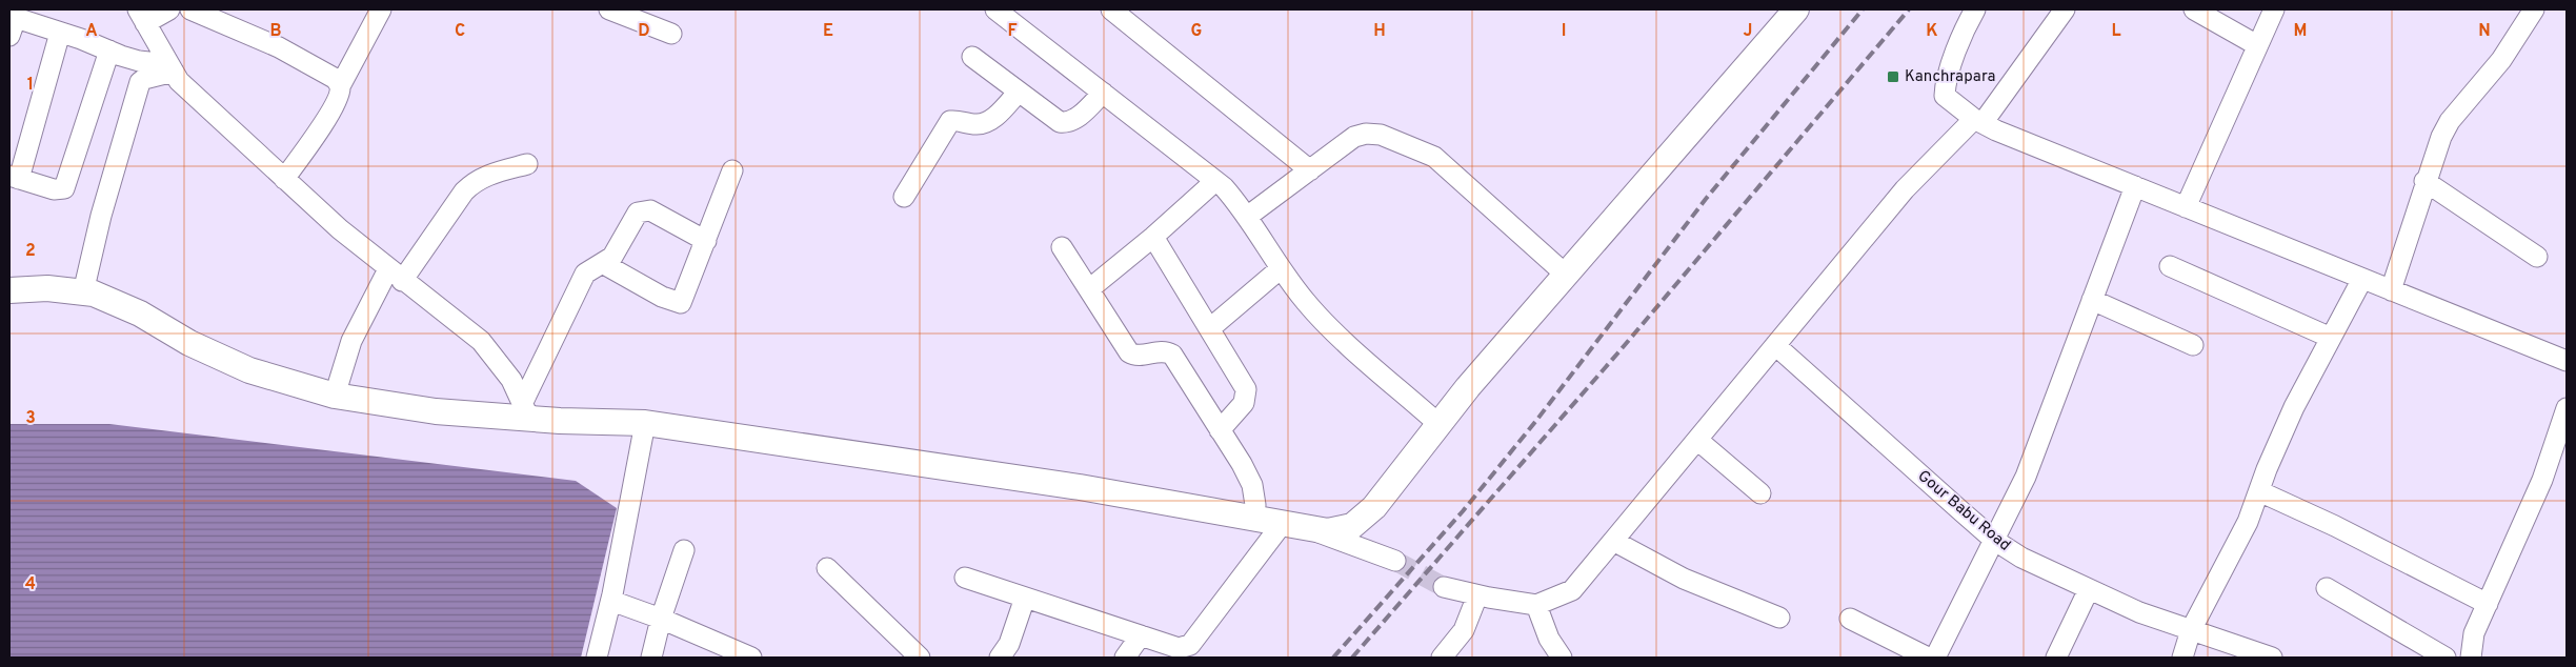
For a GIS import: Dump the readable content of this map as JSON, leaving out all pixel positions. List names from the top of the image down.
{
  "streets": {
    "street": ["Gour Babu Road"]
  },
  "places": {
    "transit": ["Kanchrapara"]
  },
  "grid": {
    "columns": [
      "A",
      "B",
      "C",
      "D",
      "E",
      "F",
      "G",
      "H",
      "I",
      "J",
      "K",
      "L",
      "M",
      "N"
    ],
    "rows": [
      "1",
      "2",
      "3",
      "4"
    ]
  }
}
